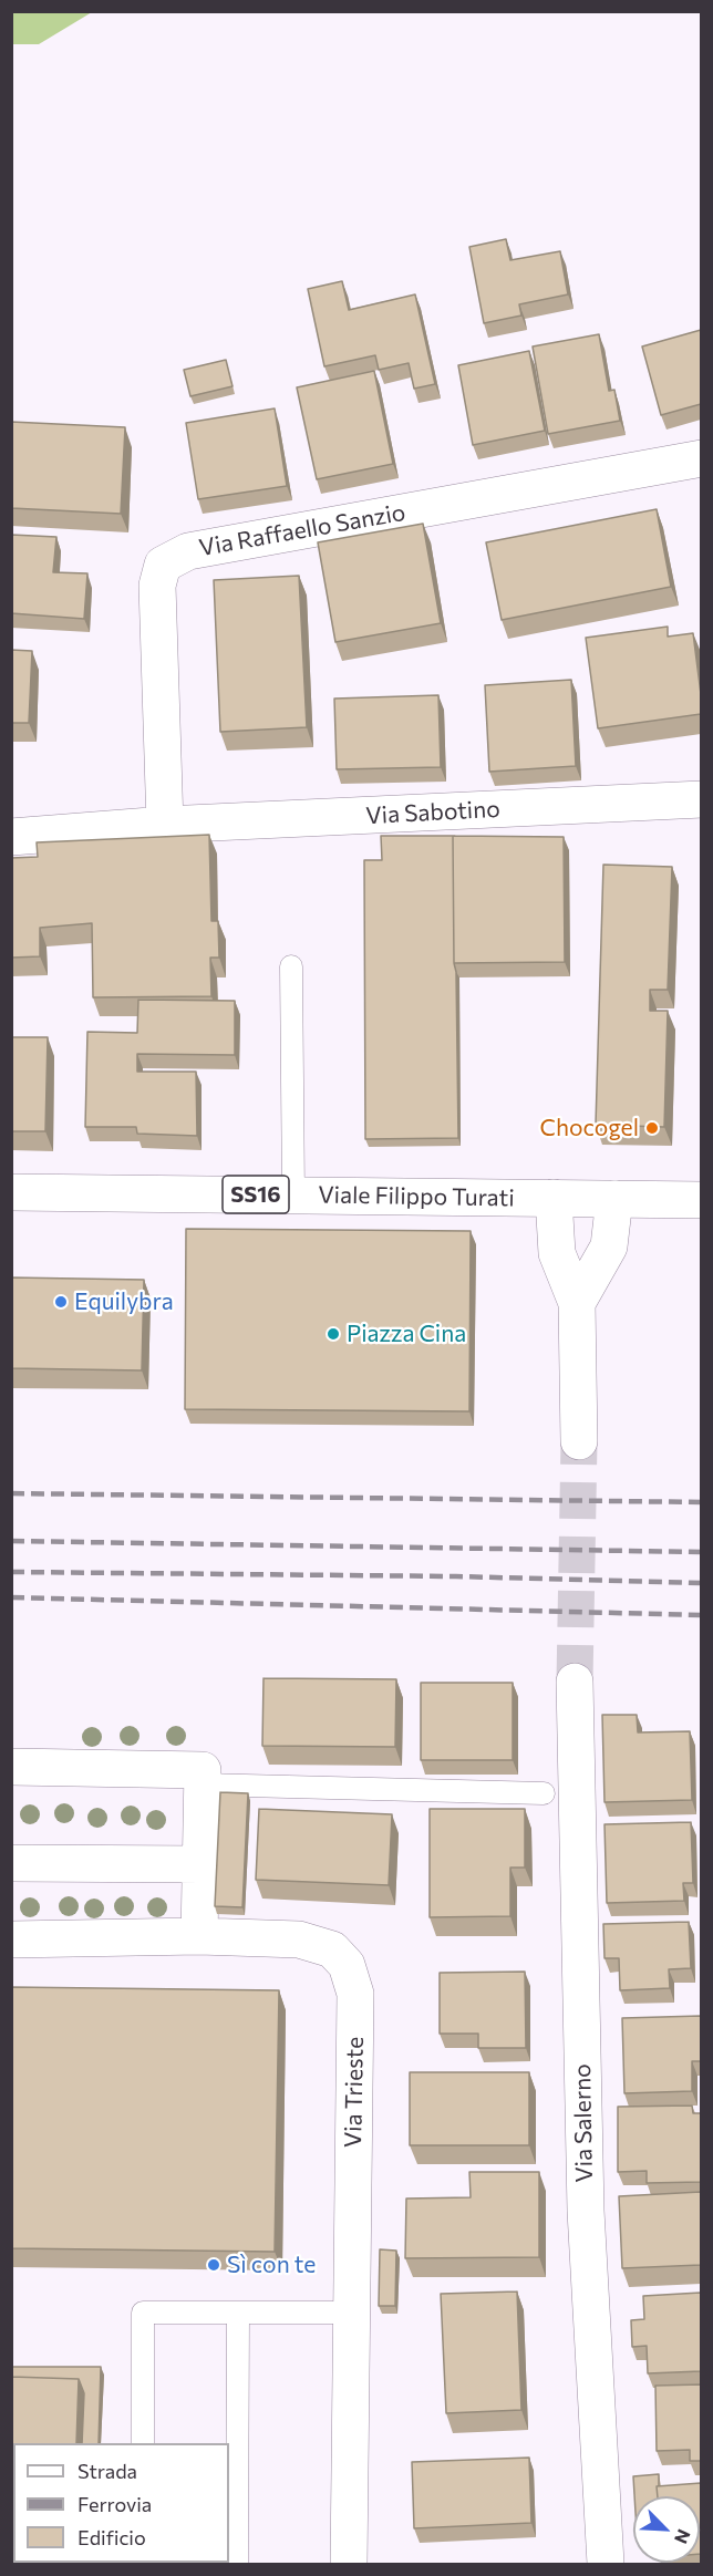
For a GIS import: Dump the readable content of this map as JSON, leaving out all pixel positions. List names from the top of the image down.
{
  "streets": {
    "street": [
      "Via Raffaello Sanzio",
      "Via Sabotino",
      "SS16",
      "Viale Filippo Turati",
      "Via Trieste",
      "Via Salerno"
    ]
  },
  "crossings": [
    ["Via Raffaello Sanzio", "Via Sabotino"]
  ],
  "places": [
    "Chocogel",
    "Equilybra",
    "Piazza Cina",
    "Sì con te"
  ],
  "legend": ["Strada", "Ferrovia", "Edificio"],
  "north": "bottom right"
}
